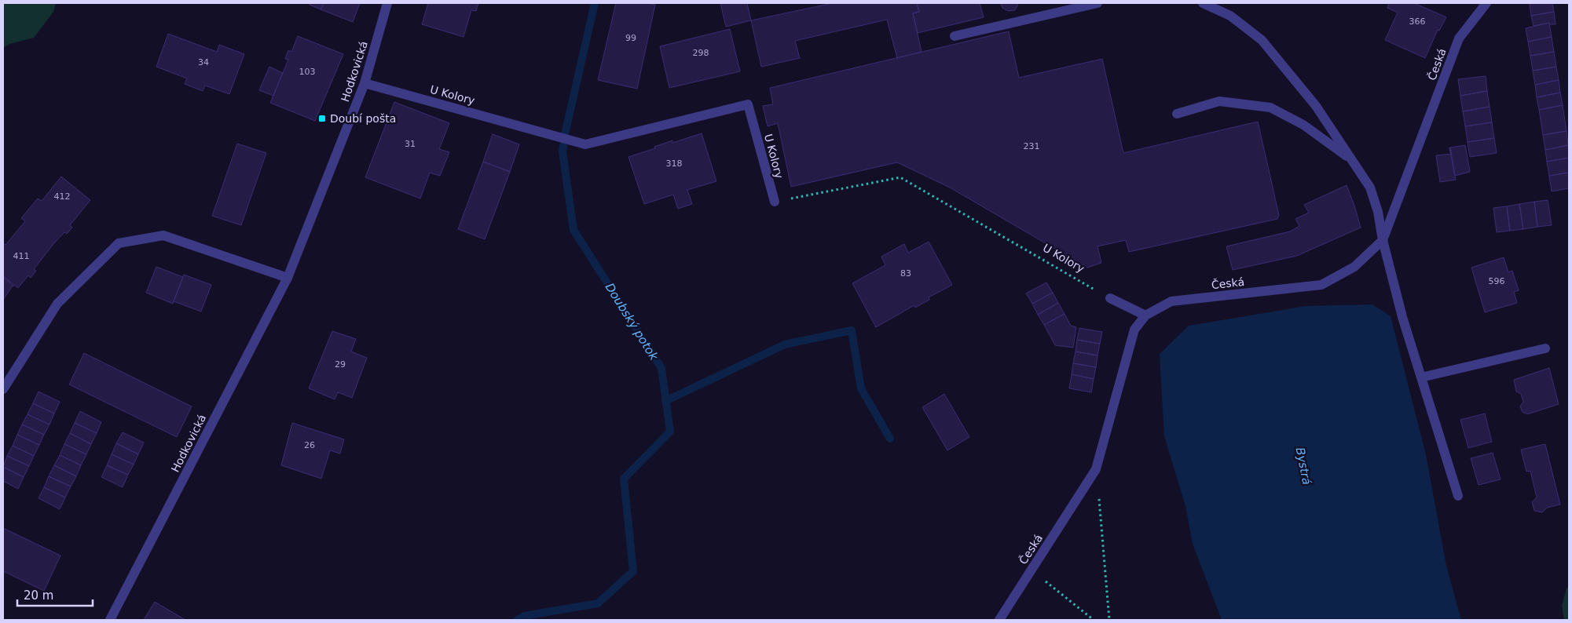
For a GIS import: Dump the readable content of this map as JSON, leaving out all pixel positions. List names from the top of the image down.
{
  "streets": {
    "street": ["Česká", "Hodkovická", "U Kolory"]
  },
  "crossings": [
    ["Hodkovická", "U Kolory"]
  ],
  "water": ["Doubský potok", "Bystrá"],
  "places": {
    "transit": ["Doubí pošta"]
  },
  "house_numbers": [
    "366",
    "99",
    "298",
    "34",
    "103",
    "31",
    "231",
    "318",
    "412",
    "411",
    "83",
    "596",
    "29",
    "26"
  ],
  "scale_bar": "20 m"
}
